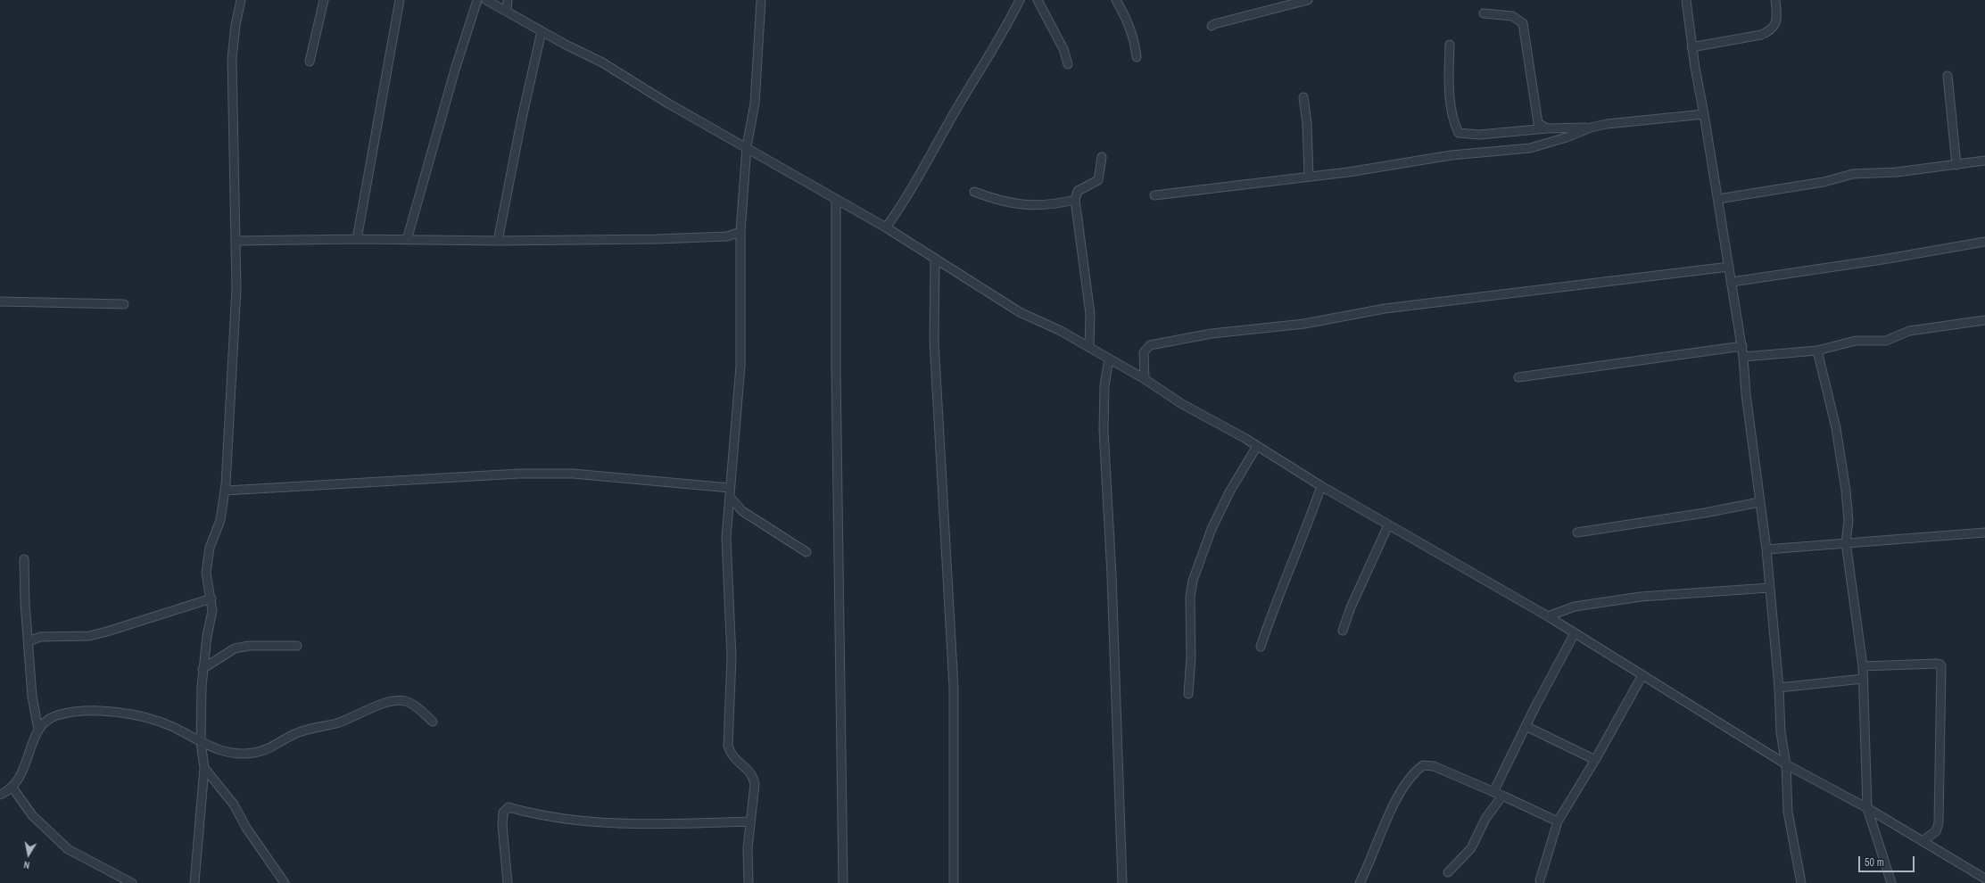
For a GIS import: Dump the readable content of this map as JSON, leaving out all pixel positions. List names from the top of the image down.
{
  "scale_bar": "50 m",
  "north": "bottom"
}
